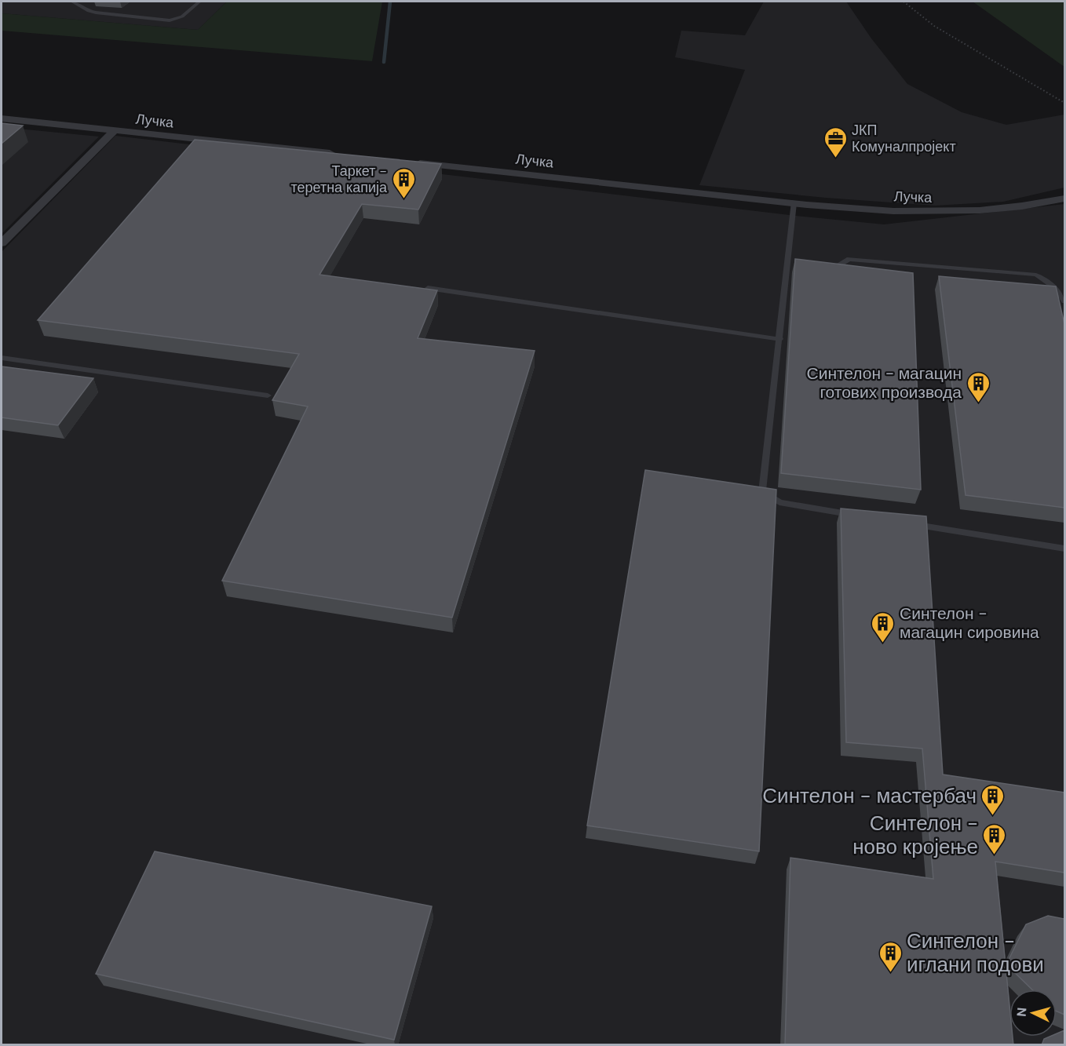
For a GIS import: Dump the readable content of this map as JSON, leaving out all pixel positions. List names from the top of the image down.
{
  "streets": {
    "street": ["Лучка"]
  },
  "places": {
    "office": ["ЈКП Комуналпројект"],
    "building": [
      "Таркет - теретна капија",
      "Синтелон - магацин готових производа",
      "Синтелон - магацин сировина",
      "Синтелон - мастербач",
      "Синтелон - ново кројење",
      "Синтелон - иглани подови"
    ]
  },
  "north": "left"
}
